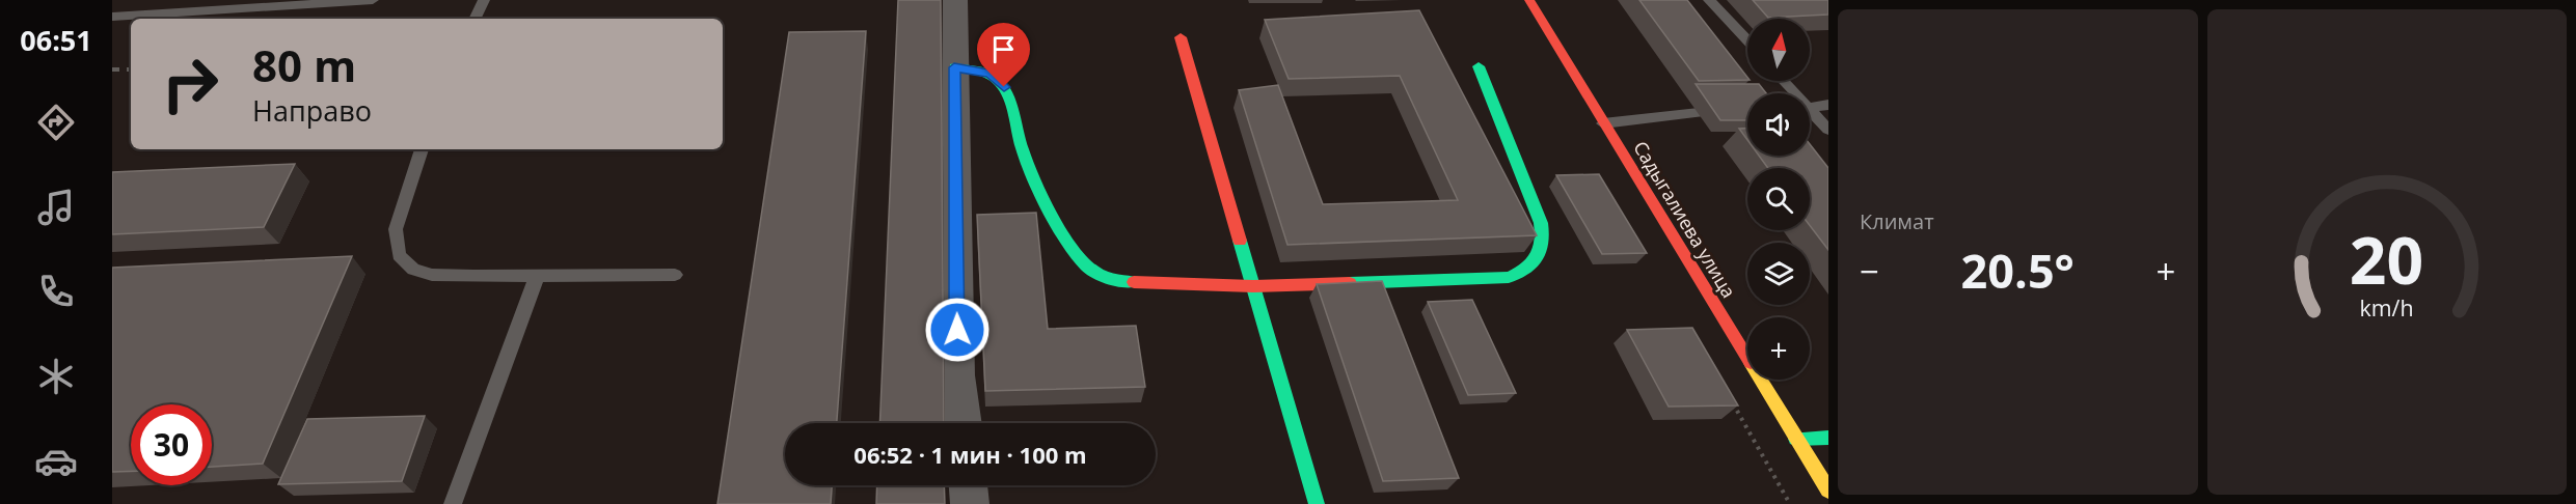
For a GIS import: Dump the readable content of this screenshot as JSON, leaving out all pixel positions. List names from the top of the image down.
{
  "streets": {
    "street": ["Садыгалиева улица"]
  },
  "north": "top",
  "page": {
    "tabs": "06:51",
    "tile": "Климат",
    "map_buttons": "+",
    "turn": ["80 m", "Направо"],
    "heat": ["−", "20.5°", "+"],
    "limit": "30",
    "trip": "06:52 · 1 мин · 100 m",
    "gauge": ["20", "km/h"]
  }
}
